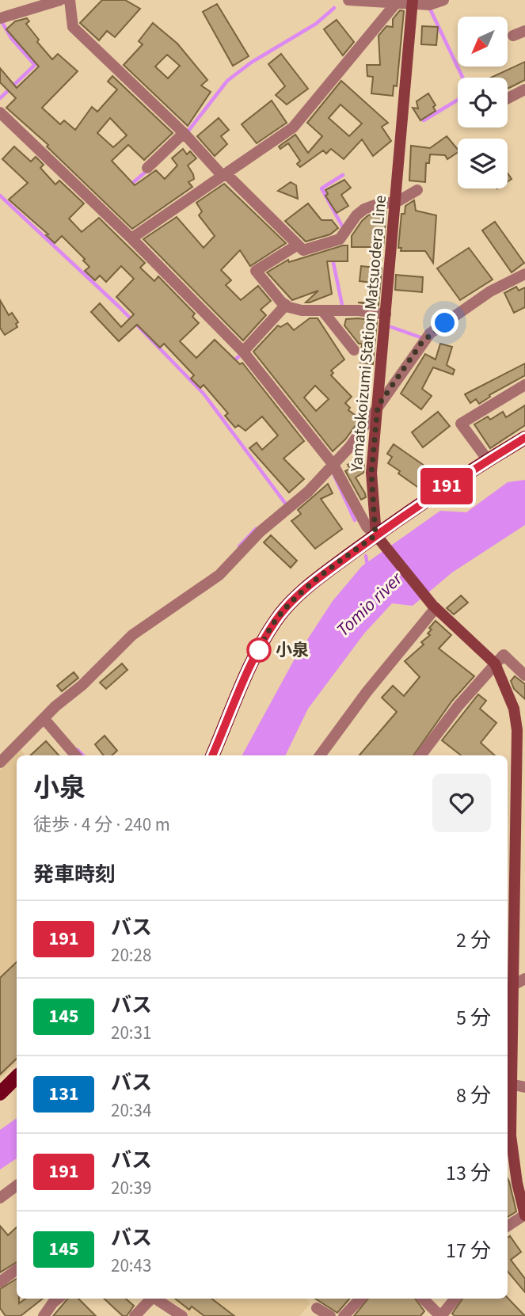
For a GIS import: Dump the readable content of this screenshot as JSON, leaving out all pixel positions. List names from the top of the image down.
{
  "streets": {
    "main road": ["Yamatokoizumi Station Matsuodera Line"]
  },
  "water": ["Tomio river"],
  "places": ["小泉"],
  "lines": ["bus line 191"],
  "north": "bottom left",
  "page": {
    "on_map": "191",
    "heading": [
      ["小泉", "徒歩 · 4 分 · 240 m"],
      "発車時刻"
    ],
    "list": [
      {
        "mark": "191",
        "name": "バス",
        "note": "20:28",
        "value": "2 分"
      },
      {
        "mark": "145",
        "name": "バス",
        "note": "20:31",
        "value": "5 分"
      },
      {
        "mark": "131",
        "name": "バス",
        "note": "20:34",
        "value": "8 分"
      },
      {
        "mark": "191",
        "name": "バス",
        "note": "20:39",
        "value": "13 分"
      },
      {
        "mark": "145",
        "name": "バス",
        "note": "20:43",
        "value": "17 分"
      }
    ]
  }
}
